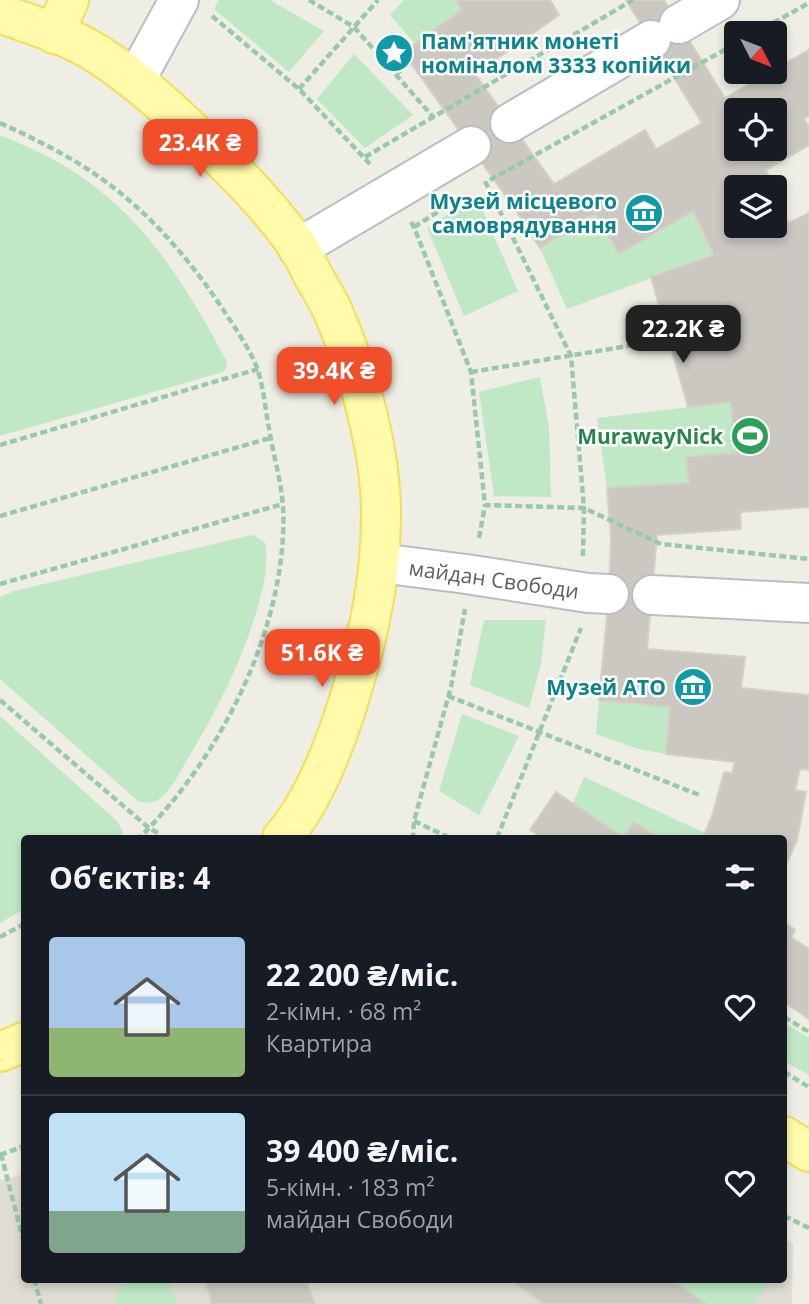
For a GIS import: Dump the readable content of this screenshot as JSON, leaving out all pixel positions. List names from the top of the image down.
{
  "streets": {
    "main road": ["майдан Свободи"]
  },
  "places": {
    "place": ["Пам'ятник монеті номіналом 3333 копійки"],
    "museum": ["Музей місцевого самоврядування", "Музей АТО"],
    "sports": ["MurawayNick"]
  },
  "north": "bottom right",
  "page": {
    "price": [
      "23.4K ₴",
      "22.2K ₴",
      "39.4K ₴",
      "51.6K ₴"
    ],
    "heading": "Об’єктів: 4",
    "list": [
      {
        "name": "22 200 ₴/міс.",
        "note": "2-кімн. · 68 m² · Квартира"
      },
      {
        "name": "39 400 ₴/міс.",
        "note": "5-кімн. · 183 m² · майдан Свободи"
      }
    ]
  }
}
